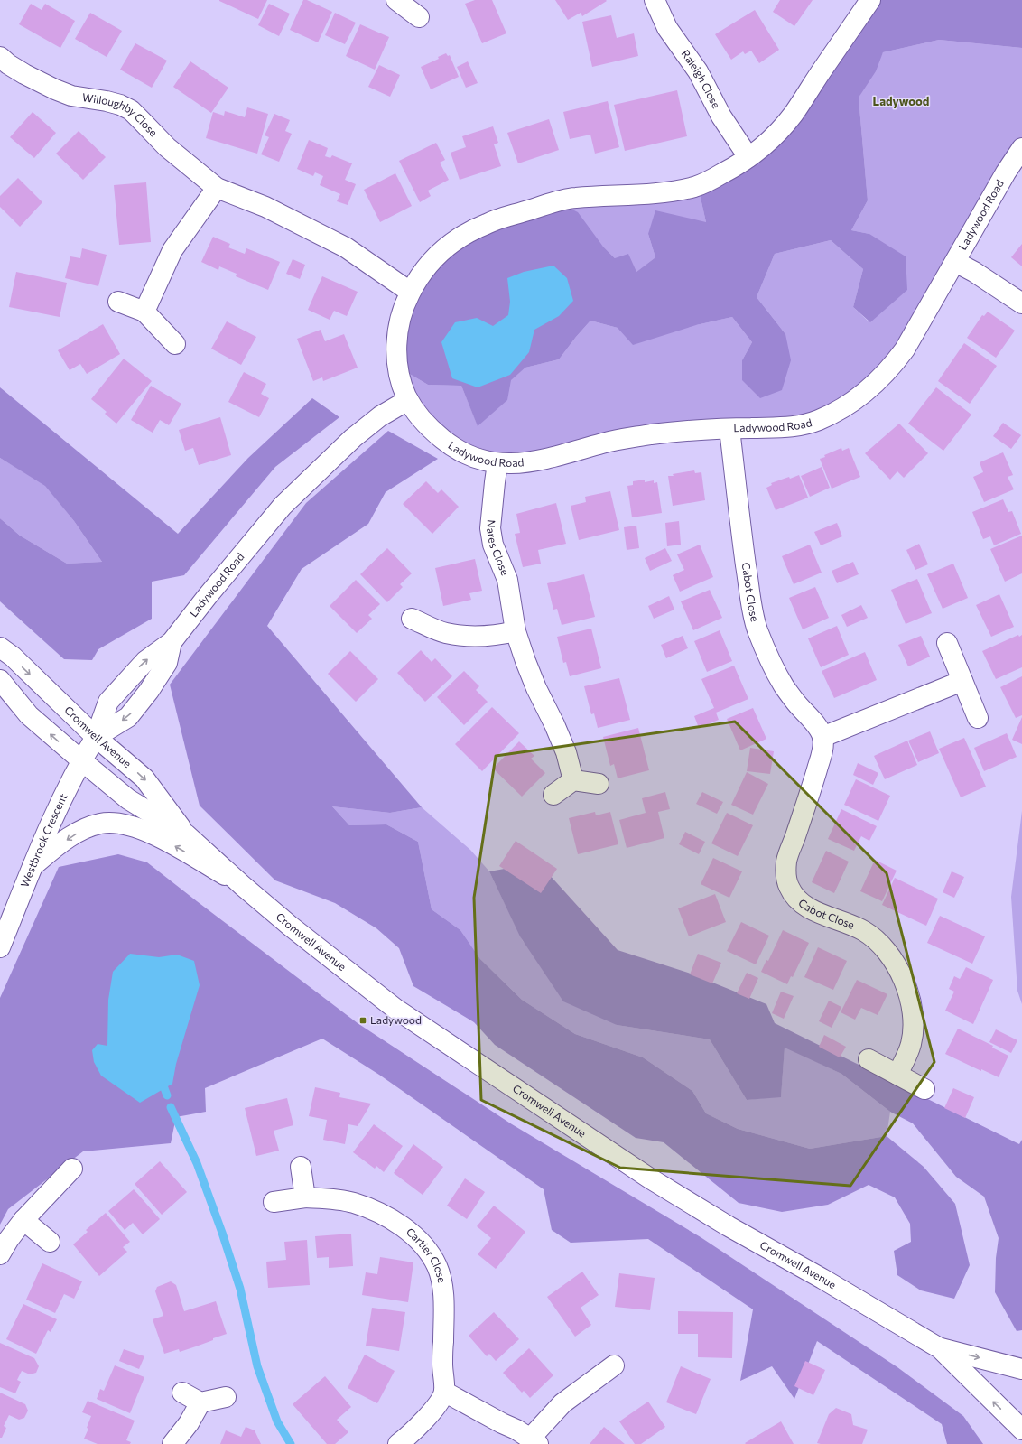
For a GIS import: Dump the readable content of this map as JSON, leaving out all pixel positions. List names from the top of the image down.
{
  "streets": {
    "street": [
      "Raleigh Close",
      "Willoughby Close",
      "Ladywood Road",
      "Nares Close",
      "Cabot Close",
      "Cromwell Avenue",
      "Westbrook Crescent",
      "Cartier Close"
    ]
  },
  "crossings": [
    ["Raleigh Close", "Ladywood Road"],
    ["Willoughby Close", "Ladywood Road"],
    ["Ladywood Road", "Nares Close"],
    ["Ladywood Road", "Cabot Close"],
    ["Ladywood Road", "Cromwell Avenue"],
    ["Ladywood Road", "Westbrook Crescent"],
    ["Cromwell Avenue", "Westbrook Crescent"]
  ],
  "districts": ["Ladywood"],
  "places": {
    "transit": ["Ladywood"]
  }
}
